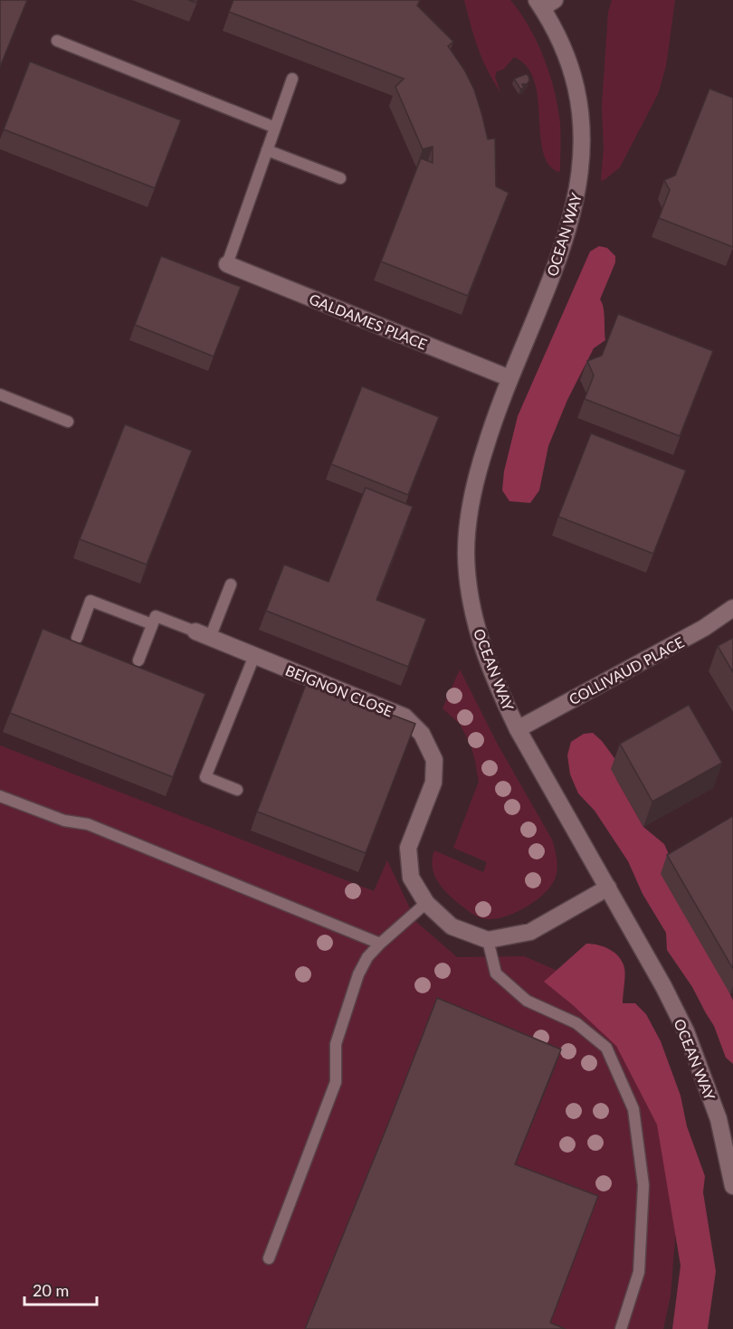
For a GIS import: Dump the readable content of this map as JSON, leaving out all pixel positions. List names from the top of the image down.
{
  "streets": {
    "street": [
      "OCEAN WAY",
      "GALDAMES PLACE",
      "COLLIVAUD PLACE",
      "BEIGNON CLOSE"
    ]
  },
  "crossings": [
    ["OCEAN WAY", "GALDAMES PLACE"],
    ["OCEAN WAY", "COLLIVAUD PLACE"]
  ],
  "scale_bar": "20 m"
}
